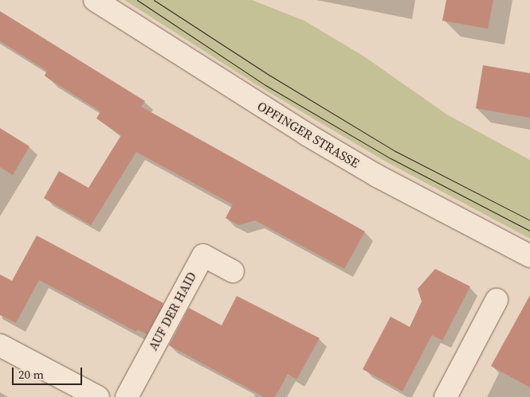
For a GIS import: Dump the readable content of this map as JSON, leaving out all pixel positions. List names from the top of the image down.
{
  "streets": {
    "street": ["OPFINGER STRASSE", "AUF DER HAID"]
  },
  "scale_bar": "20 m"
}
